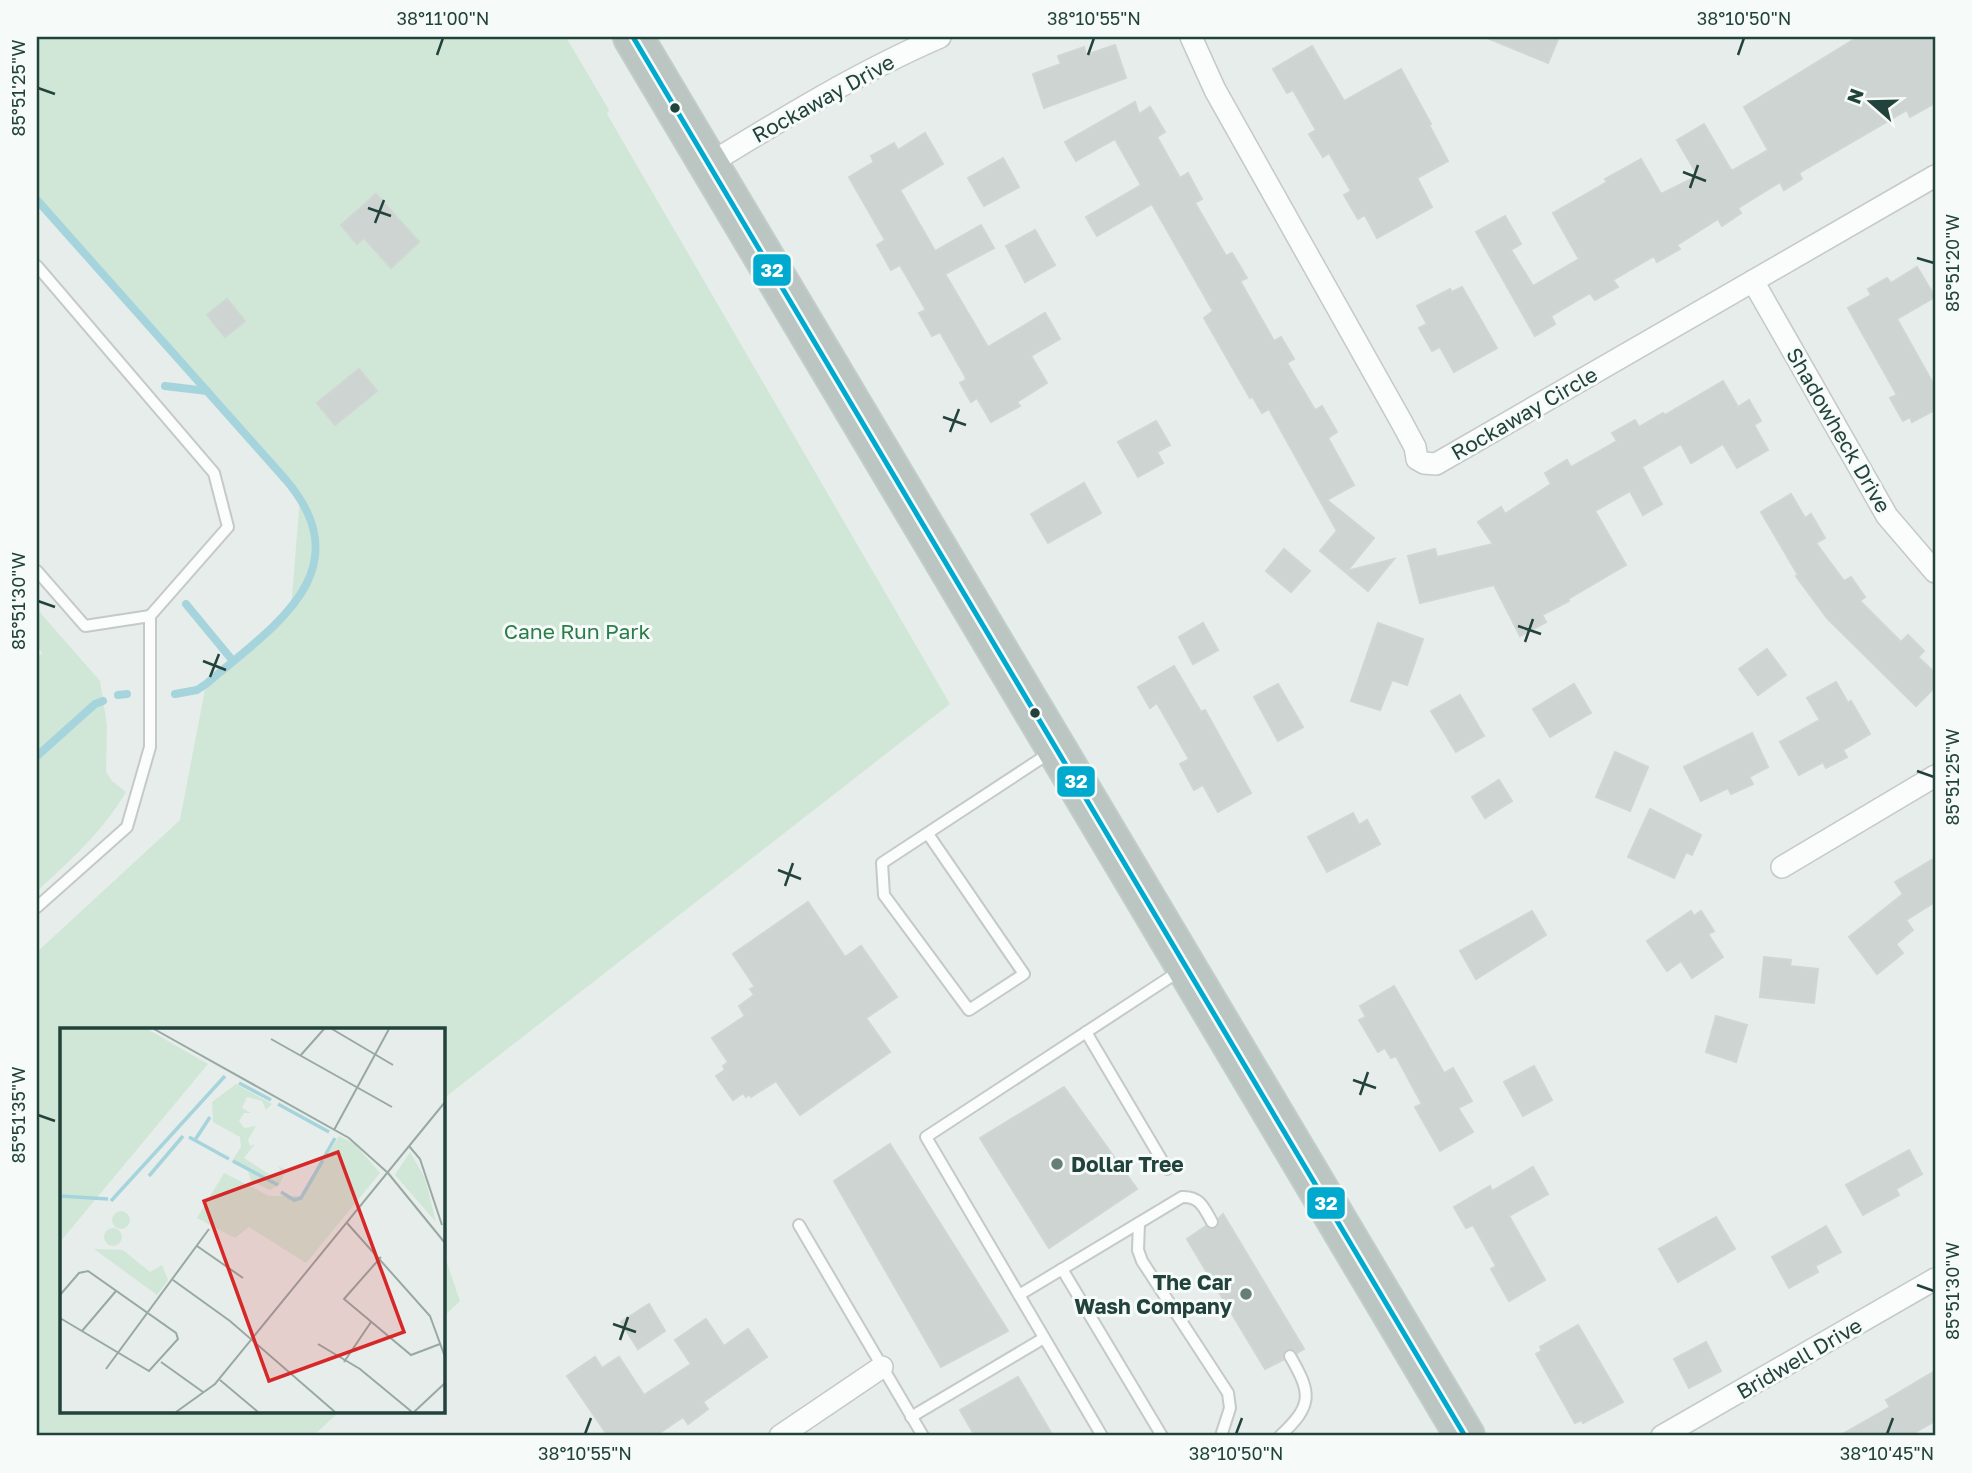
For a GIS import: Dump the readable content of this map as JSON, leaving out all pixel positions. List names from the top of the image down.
{
  "streets": {
    "street": [
      "Rockaway Drive",
      "Rockaway Circle",
      "Shadowheck Drive",
      "Bridwell Drive"
    ]
  },
  "crossings": [
    ["Rockaway Circle", "Shadowheck Drive"]
  ],
  "parks": ["Cane Run Park"],
  "places": ["Dollar Tree", "The Car Wash Company"],
  "lines": ["transit line 32"],
  "north": "left",
  "coordinates": [
    "38°11'00\"N",
    "38°10'55\"N",
    "38°10'50\"N",
    "85°51'25\"W",
    "85°51'20\"W",
    "85°51'30\"W",
    "85°51'35\"W",
    "38°10'45\"N"
  ]
}
